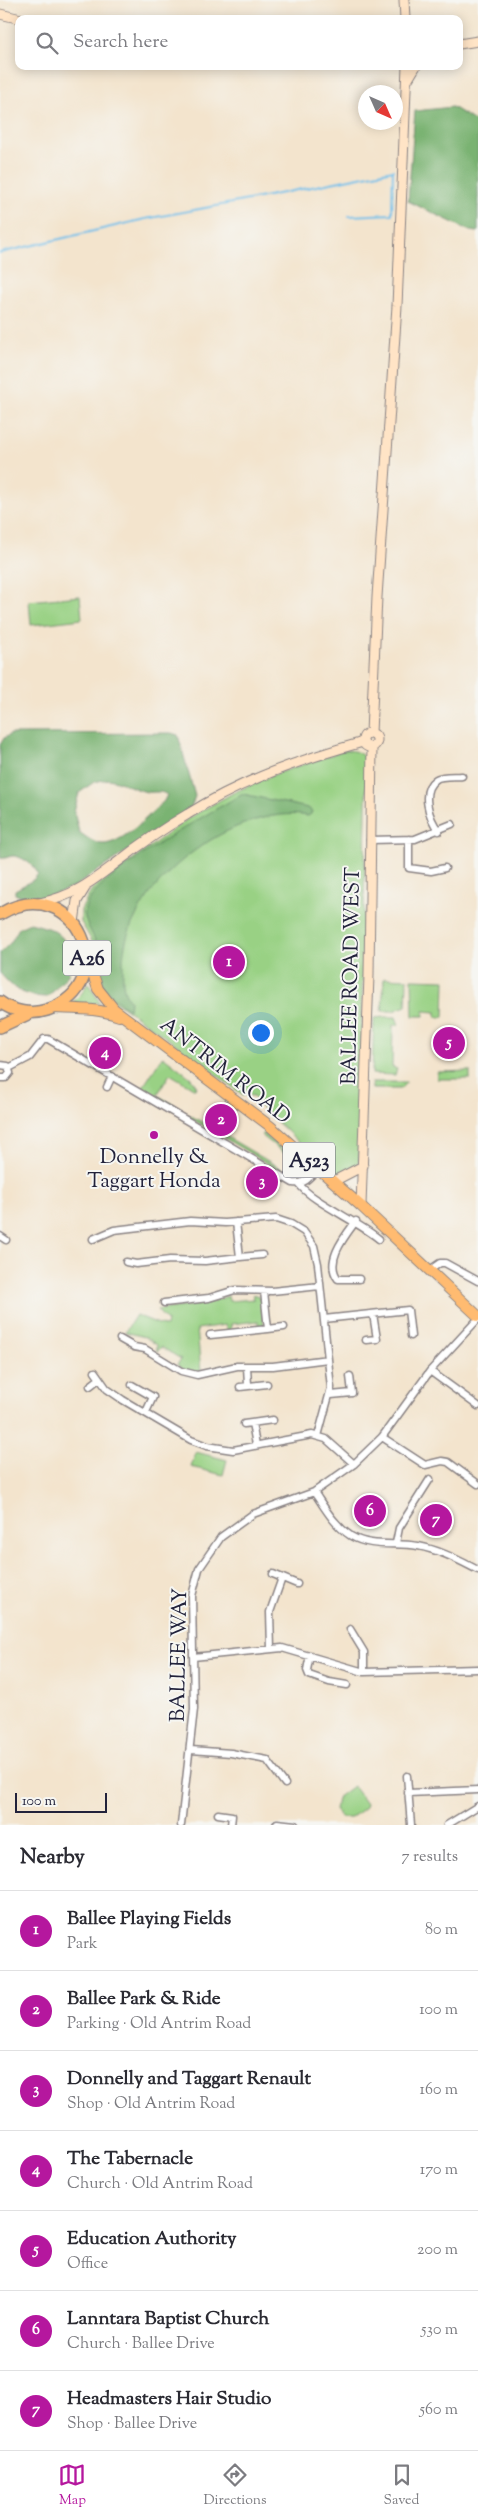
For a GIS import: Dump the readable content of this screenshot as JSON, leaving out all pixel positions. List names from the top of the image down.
{
  "streets": {
    "highway": ["A26"],
    "main road": ["ANTRIM ROAD", "A523"],
    "street": ["BALLEE ROAD WEST", "BALLEE WAY"]
  },
  "crossings": [
    ["A26", "ANTRIM ROAD"],
    ["BALLEE ROAD WEST", "ANTRIM ROAD"],
    ["ANTRIM ROAD", "BALLEE WAY"]
  ],
  "places": ["Donnelly & Taggart Honda"],
  "scale_bar": "100 m",
  "north": "bottom right",
  "page": {
    "search": "Search here",
    "pins": [
      "1",
      "5",
      "4",
      "2",
      "3",
      "6",
      "7"
    ],
    "scale": "100 m",
    "heading": ["Nearby", "7 results"],
    "list": [
      {
        "mark": "1",
        "name": "Ballee Playing Fields",
        "note": "Park",
        "value": "80 m"
      },
      {
        "mark": "2",
        "name": "Ballee Park & Ride",
        "note": "Parking · Old Antrim Road",
        "value": "100 m"
      },
      {
        "mark": "3",
        "name": "Donnelly and Taggart Renault",
        "note": "Shop · Old Antrim Road",
        "value": "160 m"
      },
      {
        "mark": "4",
        "name": "The Tabernacle",
        "note": "Church · Old Antrim Road",
        "value": "170 m"
      },
      {
        "mark": "5",
        "name": "Education Authority",
        "note": "Office",
        "value": "200 m"
      },
      {
        "mark": "6",
        "name": "Lanntara Baptist Church",
        "note": "Church · Ballee Drive",
        "value": "530 m"
      },
      {
        "mark": "7",
        "name": "Headmasters Hair Studio",
        "note": "Shop · Ballee Drive",
        "value": "560 m"
      }
    ],
    "nav": ["Map", "Directions", "Saved"]
  }
}
